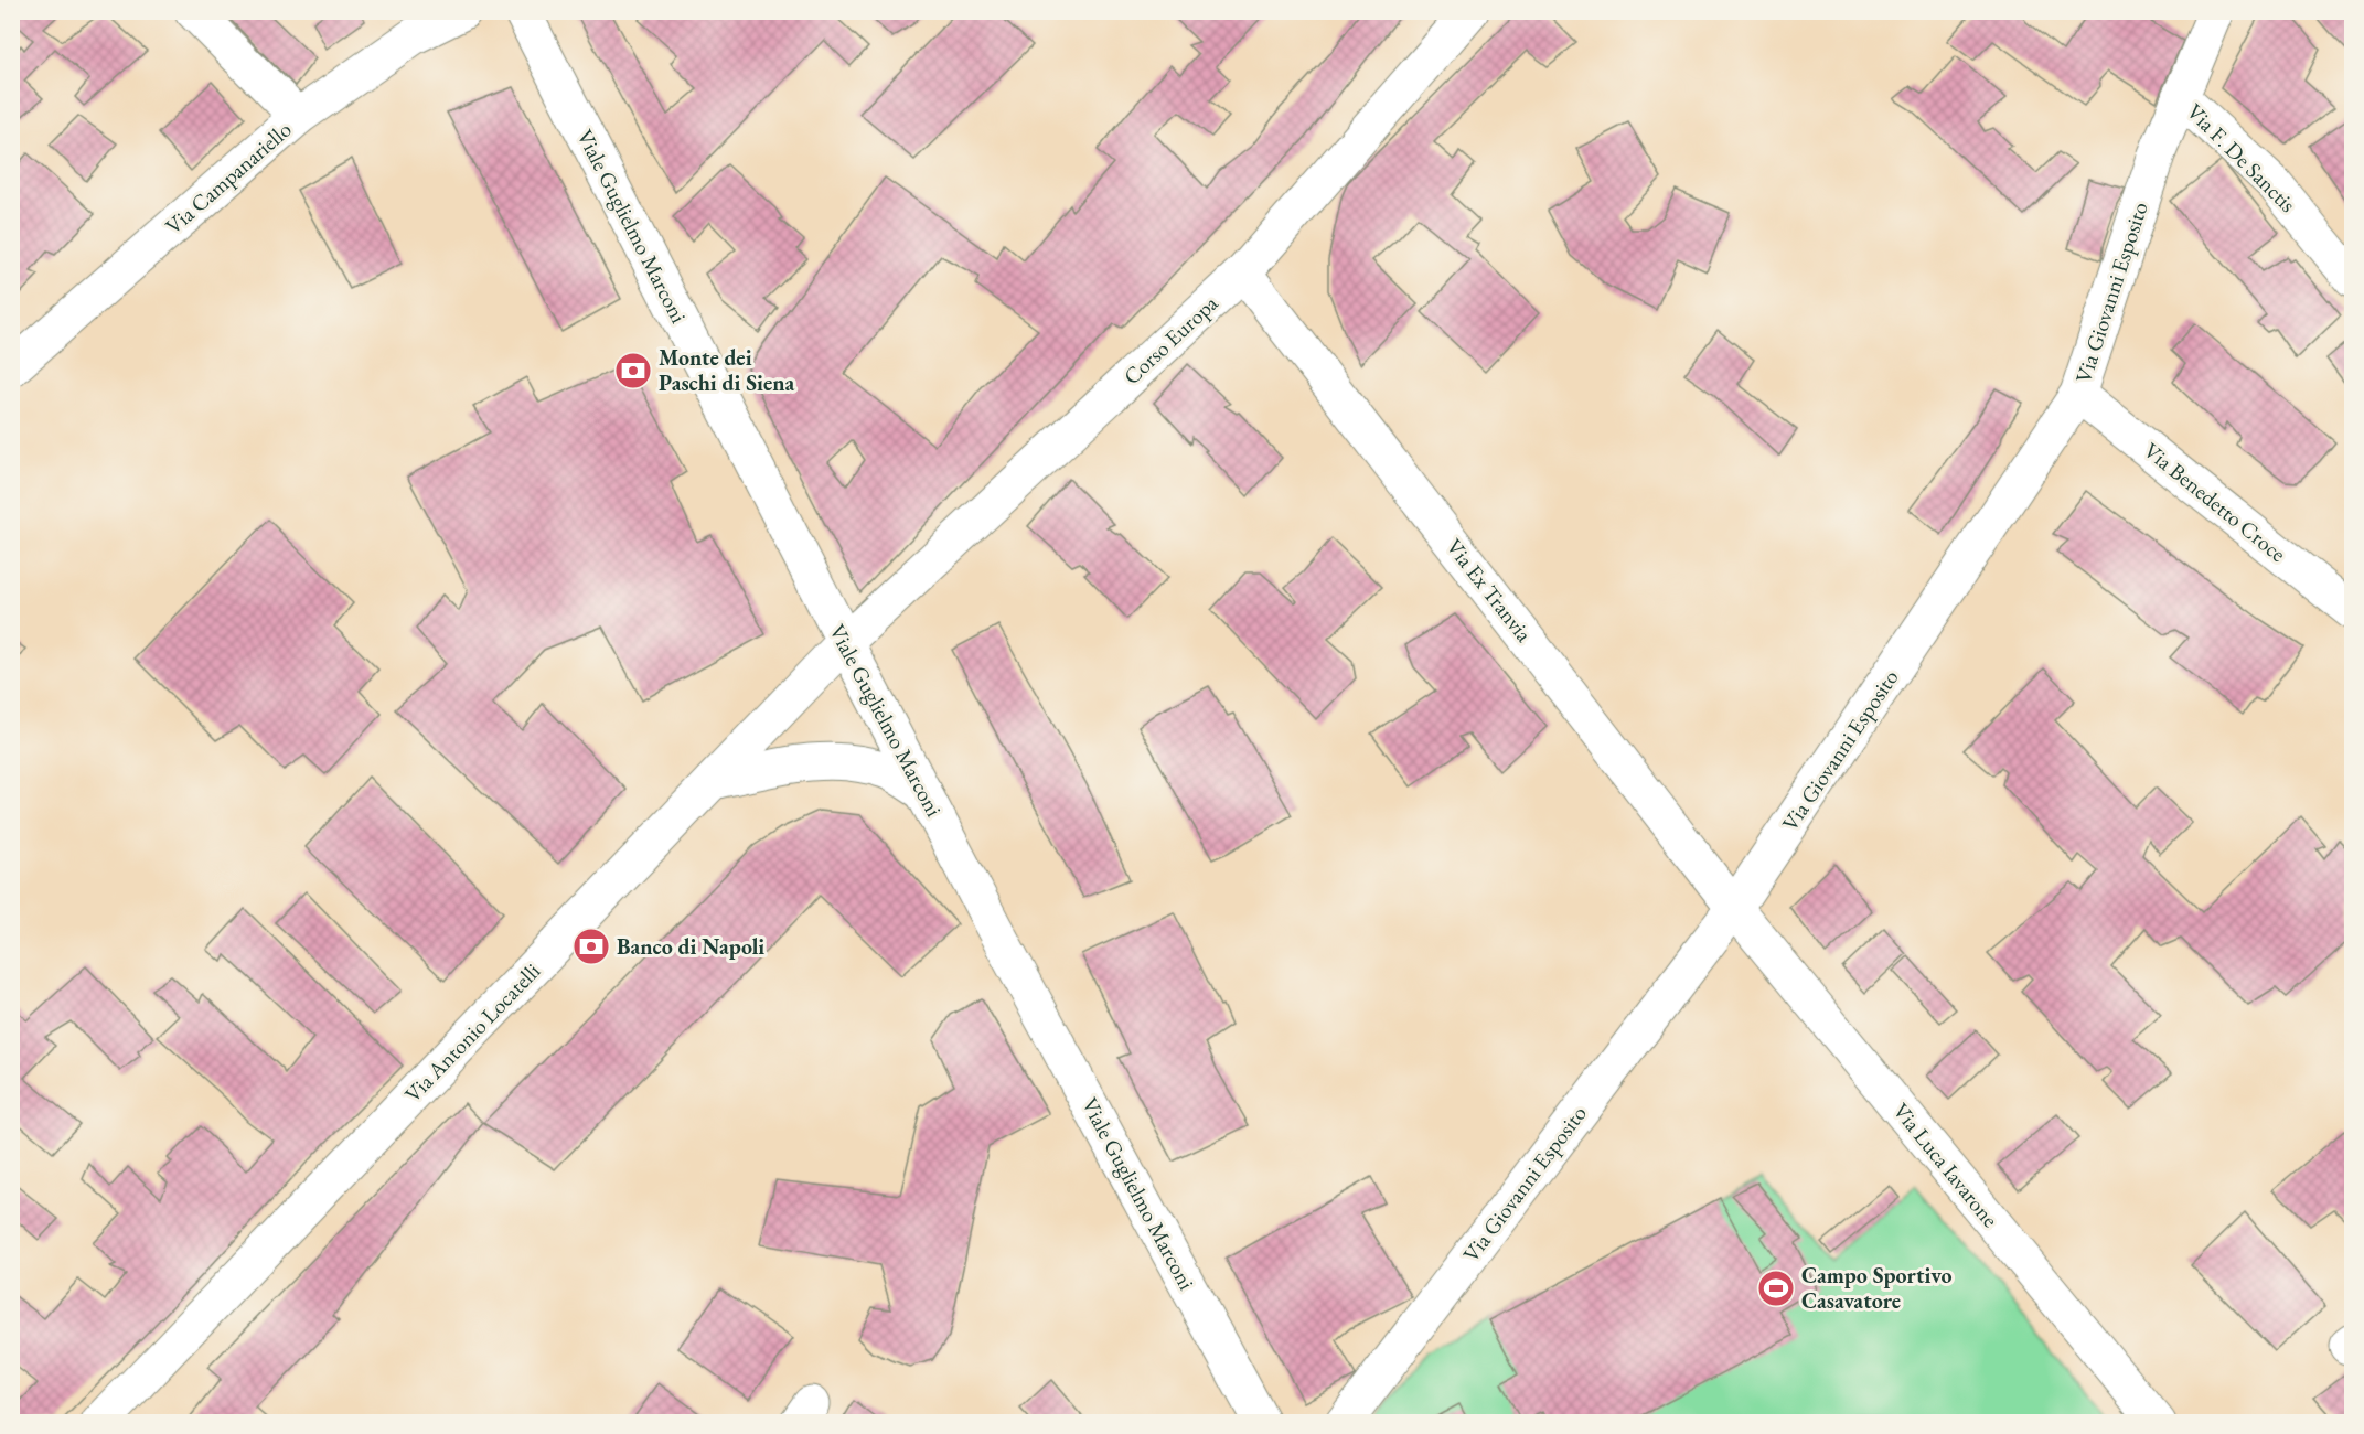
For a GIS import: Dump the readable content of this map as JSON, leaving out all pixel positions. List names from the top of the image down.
{
  "streets": {
    "street": [
      "Via F. De Sanctis",
      "Via Campanariello",
      "Viale Guglielmo Marconi",
      "Via Giovanni Esposito",
      "Corso Europa",
      "Via Benedetto Croce",
      "Via Ex Tranvia",
      "Via Antonio Locatelli",
      "Via Luca Iavarone"
    ]
  },
  "crossings": [
    ["Via F. De Sanctis", "Via Giovanni Esposito"],
    ["Viale Guglielmo Marconi", "Corso Europa"],
    ["Viale Guglielmo Marconi", "Via Antonio Locatelli"],
    ["Via Giovanni Esposito", "Via Benedetto Croce"],
    ["Via Giovanni Esposito", "Via Ex Tranvia"],
    ["Via Giovanni Esposito", "Via Luca Iavarone"],
    ["Corso Europa", "Via Ex Tranvia"],
    ["Corso Europa", "Via Antonio Locatelli"],
    ["Via Ex Tranvia", "Via Luca Iavarone"]
  ],
  "places": {
    "bank": ["Monte dei Paschi di Siena", "Banco di Napoli"],
    "sports": ["Campo Sportivo Casavatore"]
  }
}
